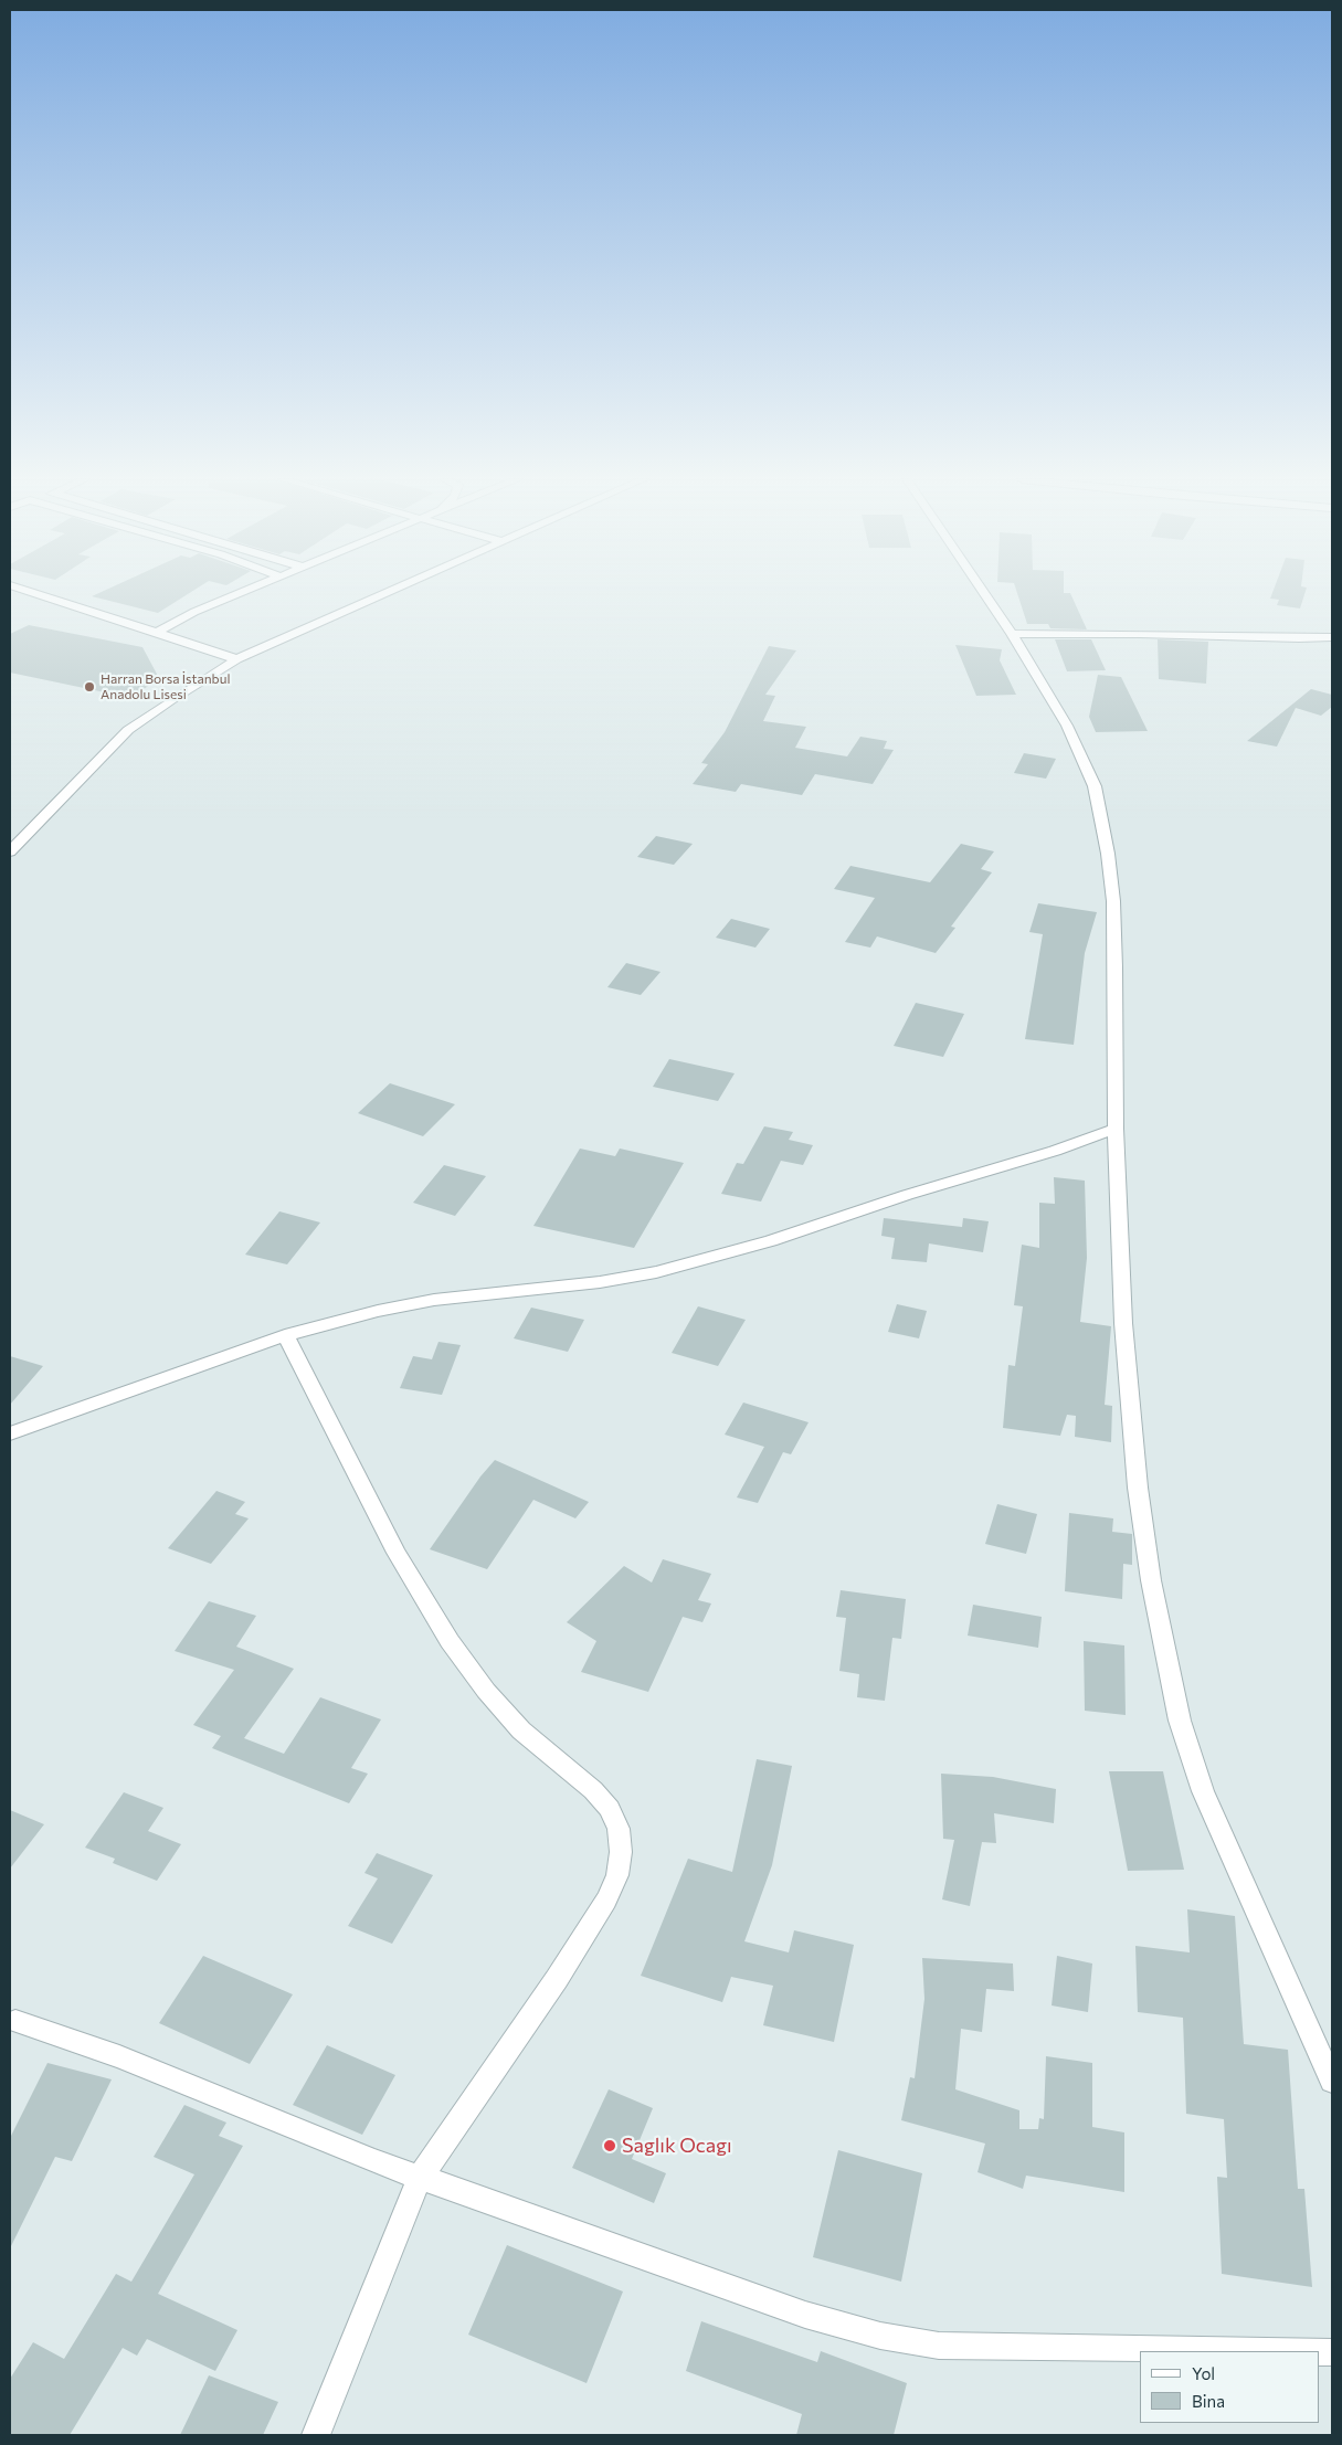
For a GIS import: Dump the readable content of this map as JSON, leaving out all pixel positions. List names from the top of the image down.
{
  "places": ["Harran Borsa İstanbul Anadolu Lisesi", "Saglık Ocagı"],
  "legend": ["Yol", "Bina"]
}
